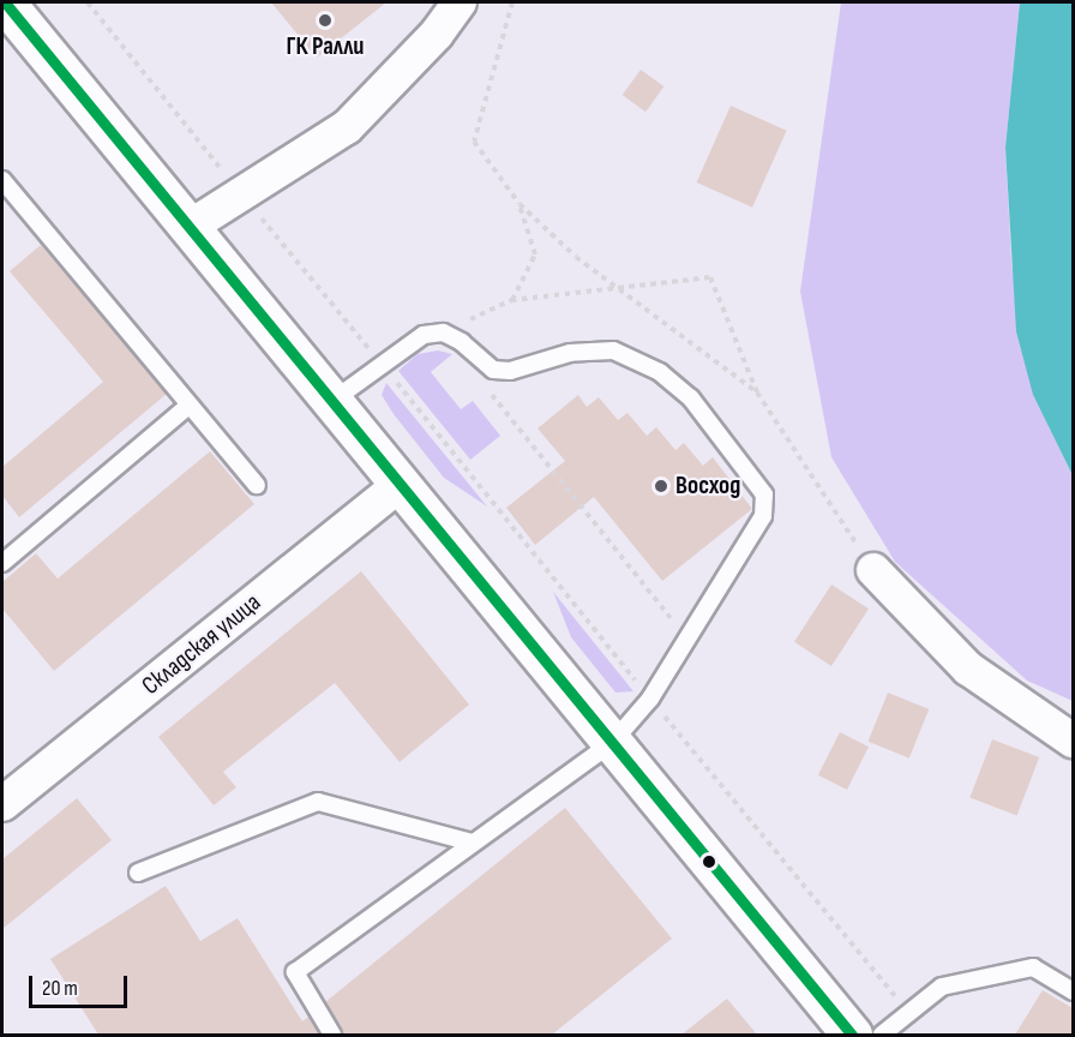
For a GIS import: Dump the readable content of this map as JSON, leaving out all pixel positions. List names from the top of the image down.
{
  "streets": {
    "street": ["Складская улица"]
  },
  "places": ["ГК Ралли", "Восход"],
  "scale_bar": "20 m"
}
